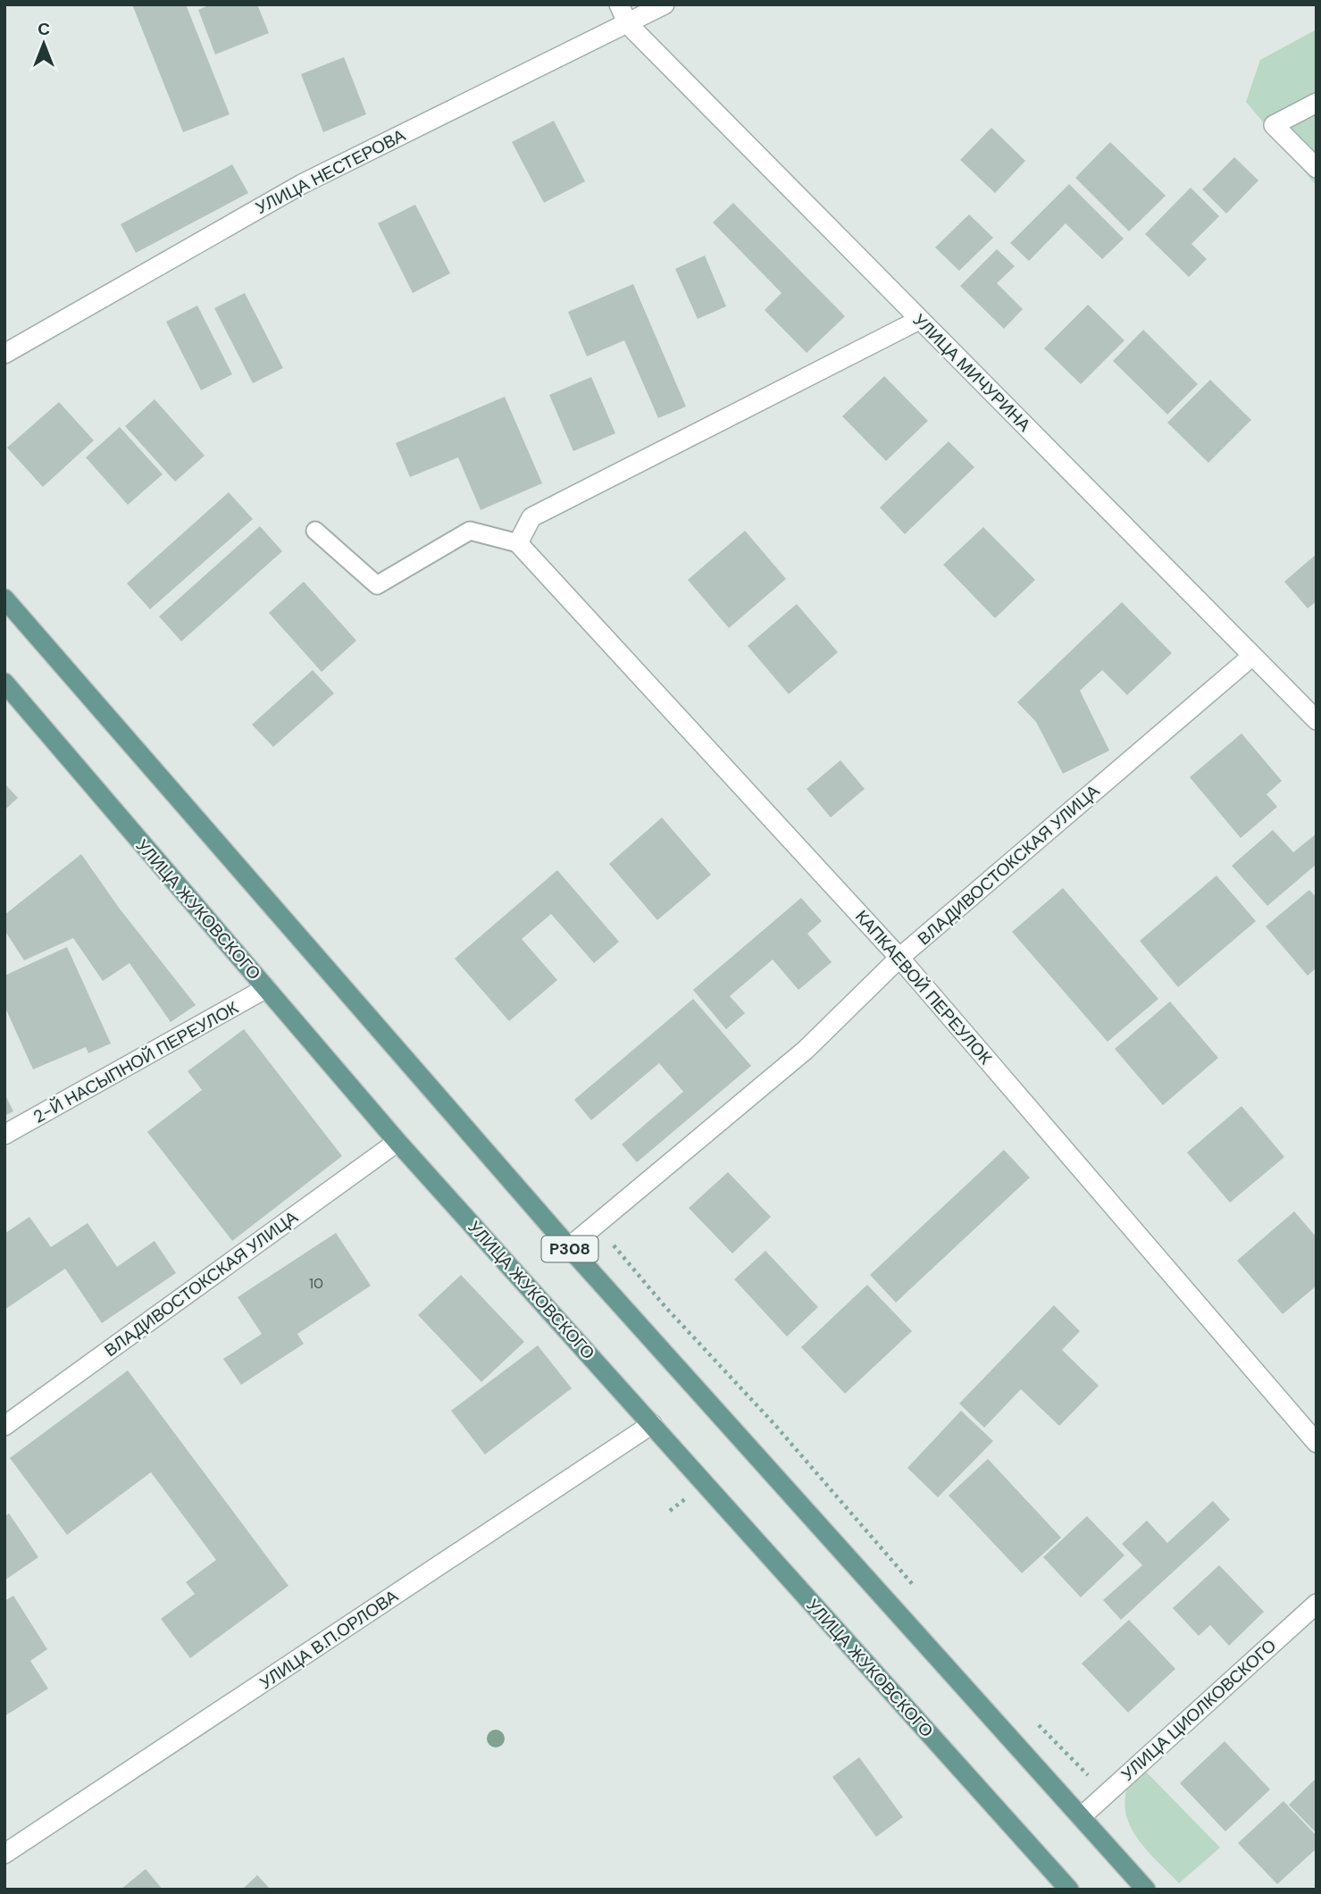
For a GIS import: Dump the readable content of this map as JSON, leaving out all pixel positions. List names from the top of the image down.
{
  "streets": {
    "main road": ["УЛИЦА ЖУКОВСКОГО", "P308"],
    "street": [
      "УЛИЦА НЕСТЕРОВА",
      "УЛИЦА МИЧУРИНА",
      "ВЛАДИВОСТОКСКАЯ УЛИЦА",
      "КАПКАЕВОЙ ПЕРЕУЛОК",
      "2-Й НАСЫПНОЙ ПЕРЕУЛОК",
      "УЛИЦА В.П.ОРЛОВА",
      "УЛИЦА ЦИОЛКОВСКОГО"
    ]
  },
  "crossings": [
    ["УЛИЦА НЕСТЕРОВА", "УЛИЦА МИЧУРИНА"],
    ["УЛИЦА МИЧУРИНА", "ВЛАДИВОСТОКСКАЯ УЛИЦА"],
    ["ВЛАДИВОСТОКСКАЯ УЛИЦА", "УЛИЦА ЖУКОВСКОГО"],
    ["ВЛАДИВОСТОКСКАЯ УЛИЦА", "КАПКАЕВОЙ ПЕРЕУЛОК"],
    ["ВЛАДИВОСТОКСКАЯ УЛИЦА", "P308"],
    ["УЛИЦА ЖУКОВСКОГО", "2-Й НАСЫПНОЙ ПЕРЕУЛОК"],
    ["УЛИЦА ЖУКОВСКОГО", "УЛИЦА В.П.ОРЛОВА"],
    ["P308", "УЛИЦА ЦИОЛКОВСКОГО"]
  ],
  "house_numbers": ["10"],
  "north": "top"
}
